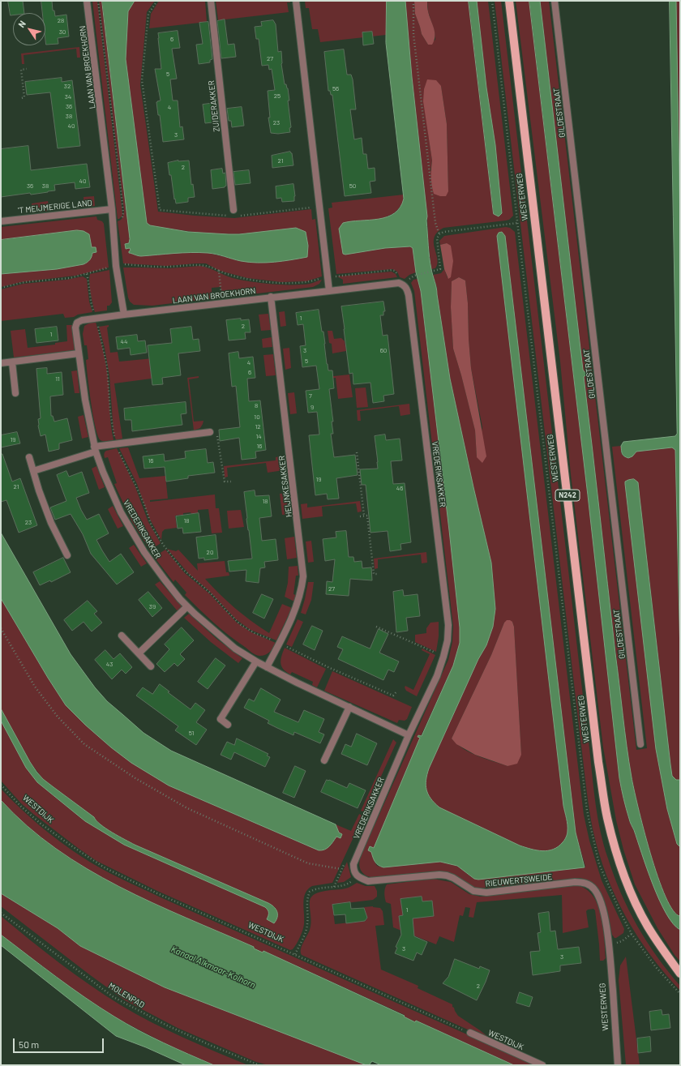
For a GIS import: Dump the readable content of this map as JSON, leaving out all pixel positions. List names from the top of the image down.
{
  "streets": {
    "main road": ["WESTERWEG", "N242"],
    "street": [
      "LAAN VAN BROEKHORN",
      "ZUIDERAKKER",
      "GILDESTRAAT",
      "'T MEIJMERIGE LAND",
      "VREDERIKSAKKER",
      "HEIJNKESAKKER",
      "WESTDIJK",
      "RIEUWERTSWEIDE"
    ],
    "path": ["MOLENPAD"]
  },
  "crossings": [
    ["LAAN VAN BROEKHORN", "'T MEIJMERIGE LAND"],
    ["LAAN VAN BROEKHORN", "VREDERIKSAKKER"],
    ["LAAN VAN BROEKHORN", "HEIJNKESAKKER"],
    ["WESTERWEG", "RIEUWERTSWEIDE"],
    ["VREDERIKSAKKER", "HEIJNKESAKKER"],
    ["VREDERIKSAKKER", "RIEUWERTSWEIDE"]
  ],
  "water": ["Kanaal Alkmaar-Kolhorn"],
  "house_numbers": [
    "28",
    "30",
    "6",
    "27",
    "5",
    "32",
    "56",
    "25",
    "34",
    "36",
    "4",
    "38",
    "23",
    "40",
    "3",
    "21",
    "2",
    "40",
    "36",
    "38",
    "50",
    "1",
    "2",
    "1",
    "44",
    "3",
    "60",
    "5",
    "4",
    "6",
    "11",
    "7",
    "8",
    "9",
    "10",
    "12",
    "14",
    "19",
    "16",
    "16",
    "19",
    "21",
    "46",
    "18",
    "18",
    "23",
    "20",
    "27",
    "39",
    "43",
    "51",
    "1",
    "3",
    "3",
    "2"
  ],
  "scale_bar": "50 m",
  "north": "top left"
}
